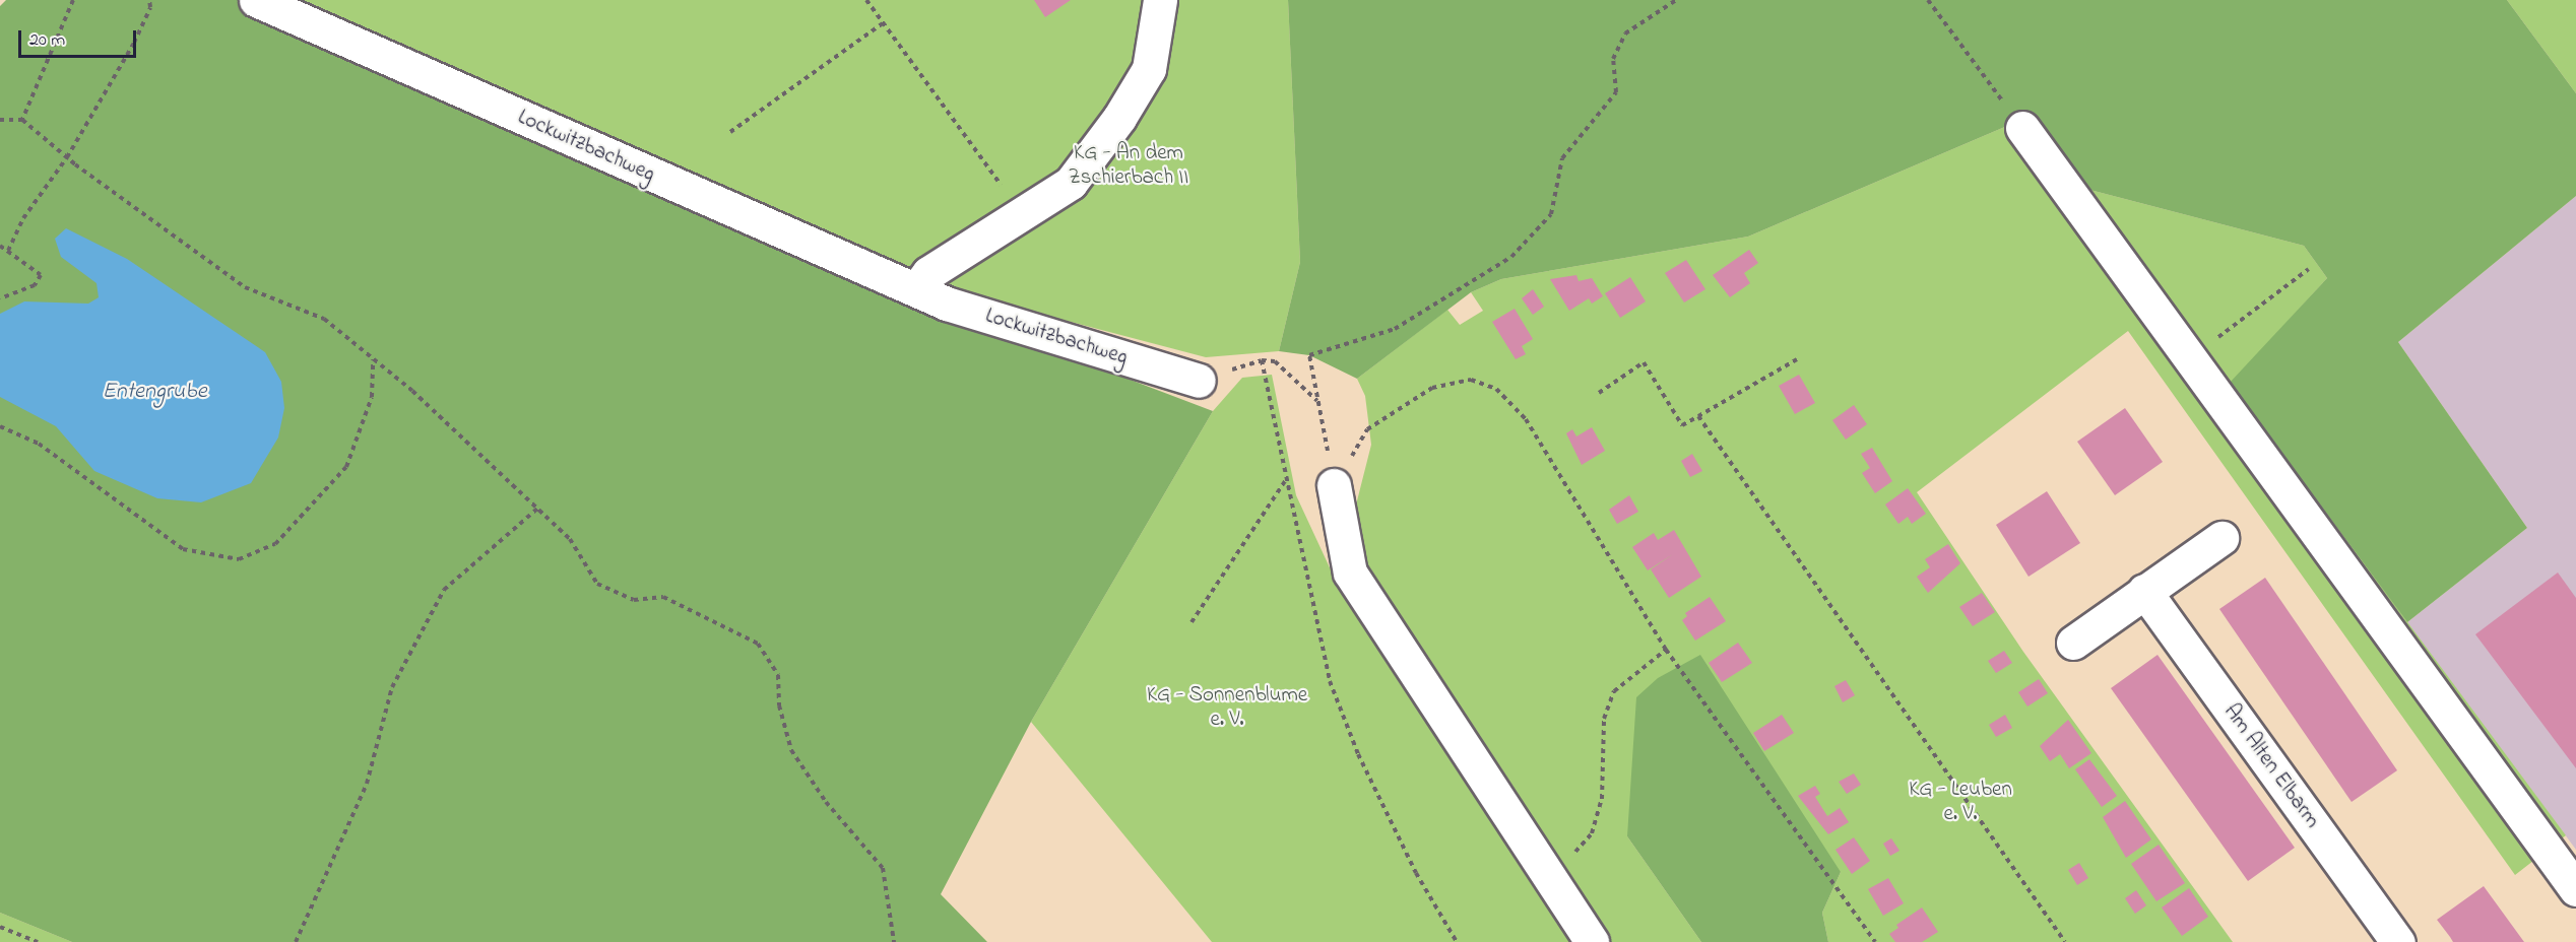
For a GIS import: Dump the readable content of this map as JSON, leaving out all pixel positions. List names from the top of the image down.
{
  "streets": {
    "street": ["Lockwitzbachweg", "Am Alten Elbarm"]
  },
  "water": ["Entengrube"],
  "parks": ["KG - An dem Zschierbach II", "KG - Sonnenblume e. V.", "KG - Leuben e. V."],
  "scale_bar": "20 m"
}
